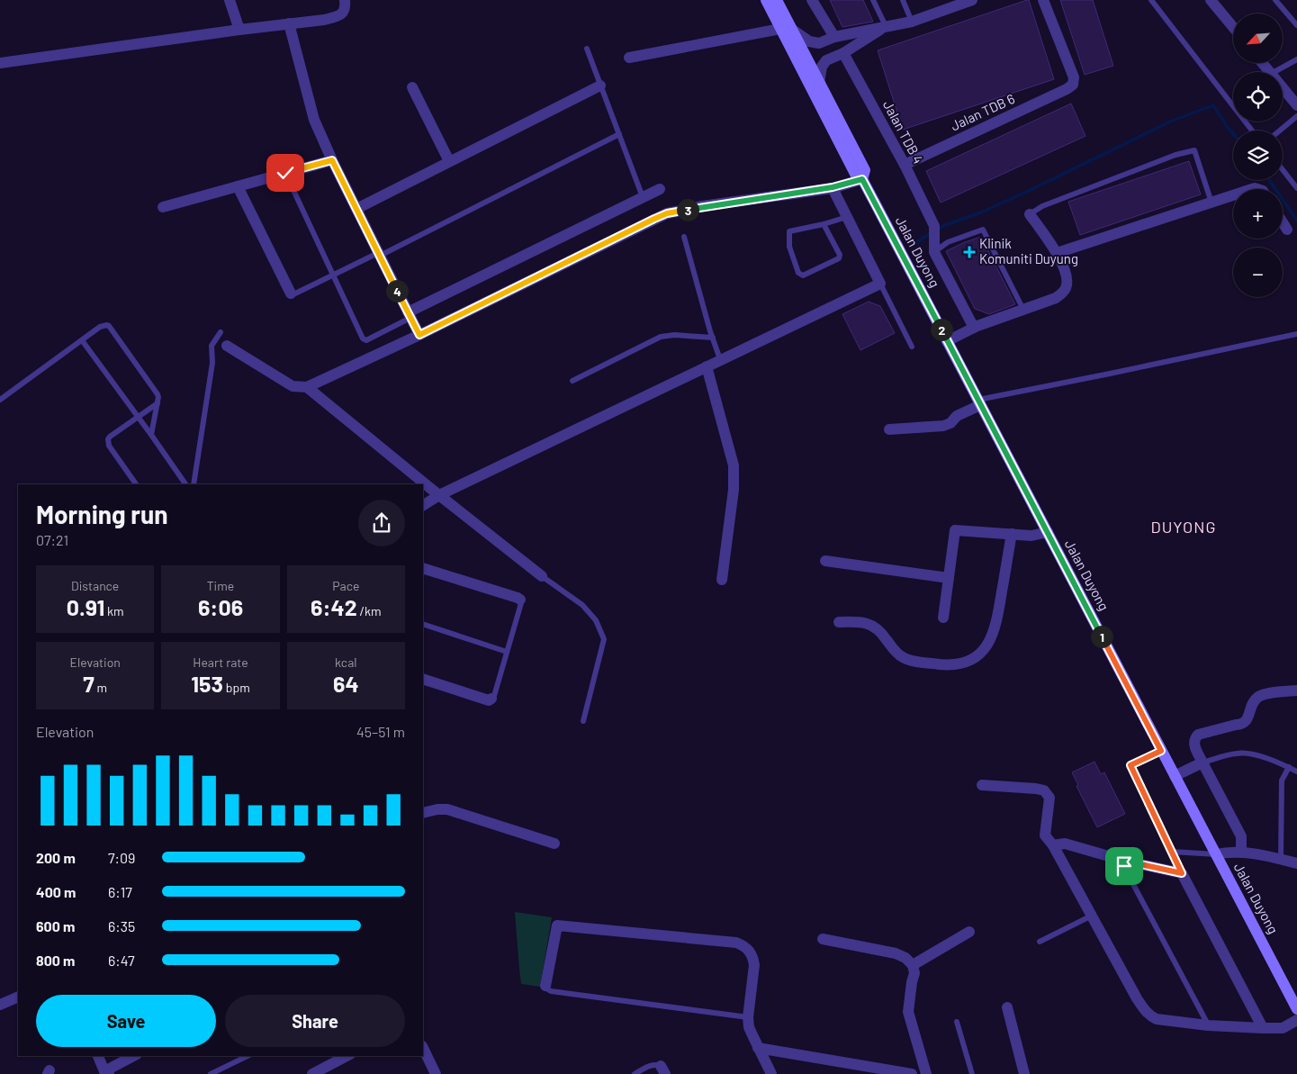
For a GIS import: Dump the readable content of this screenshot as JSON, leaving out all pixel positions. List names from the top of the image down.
{
  "streets": {
    "main road": ["Jalan Duyong"],
    "street": ["Jalan TDB 6", "Jalan TDB 4"]
  },
  "crossings": [
    ["Jalan TDB 6", "Jalan TDB 4"]
  ],
  "districts": ["DUYONG"],
  "places": {
    "health": ["Klinik Komuniti Duyung"]
  },
  "north": "bottom left",
  "page": {
    "map_buttons": ["+", "−"],
    "pins": [
      "3",
      "4",
      "2",
      "1"
    ],
    "heading": ["Morning run", "07:21"],
    "stats": [
      ["Distance", "0.91 km"],
      ["Time", "6:06"],
      ["Pace", "6:42 /km"],
      ["Elevation", "7 m"],
      ["Heart rate", "153 bpm"],
      ["kcal", "64"]
    ],
    "chart": ["Elevation", "45–51 m"],
    "list": [
      {
        "name": "200 m",
        "note": "7:09"
      },
      {
        "name": "400 m",
        "note": "6:17"
      },
      {
        "name": "600 m",
        "note": "6:35"
      },
      {
        "name": "800 m",
        "note": "6:47"
      }
    ],
    "buttons": ["Save", "Share"]
  }
}
